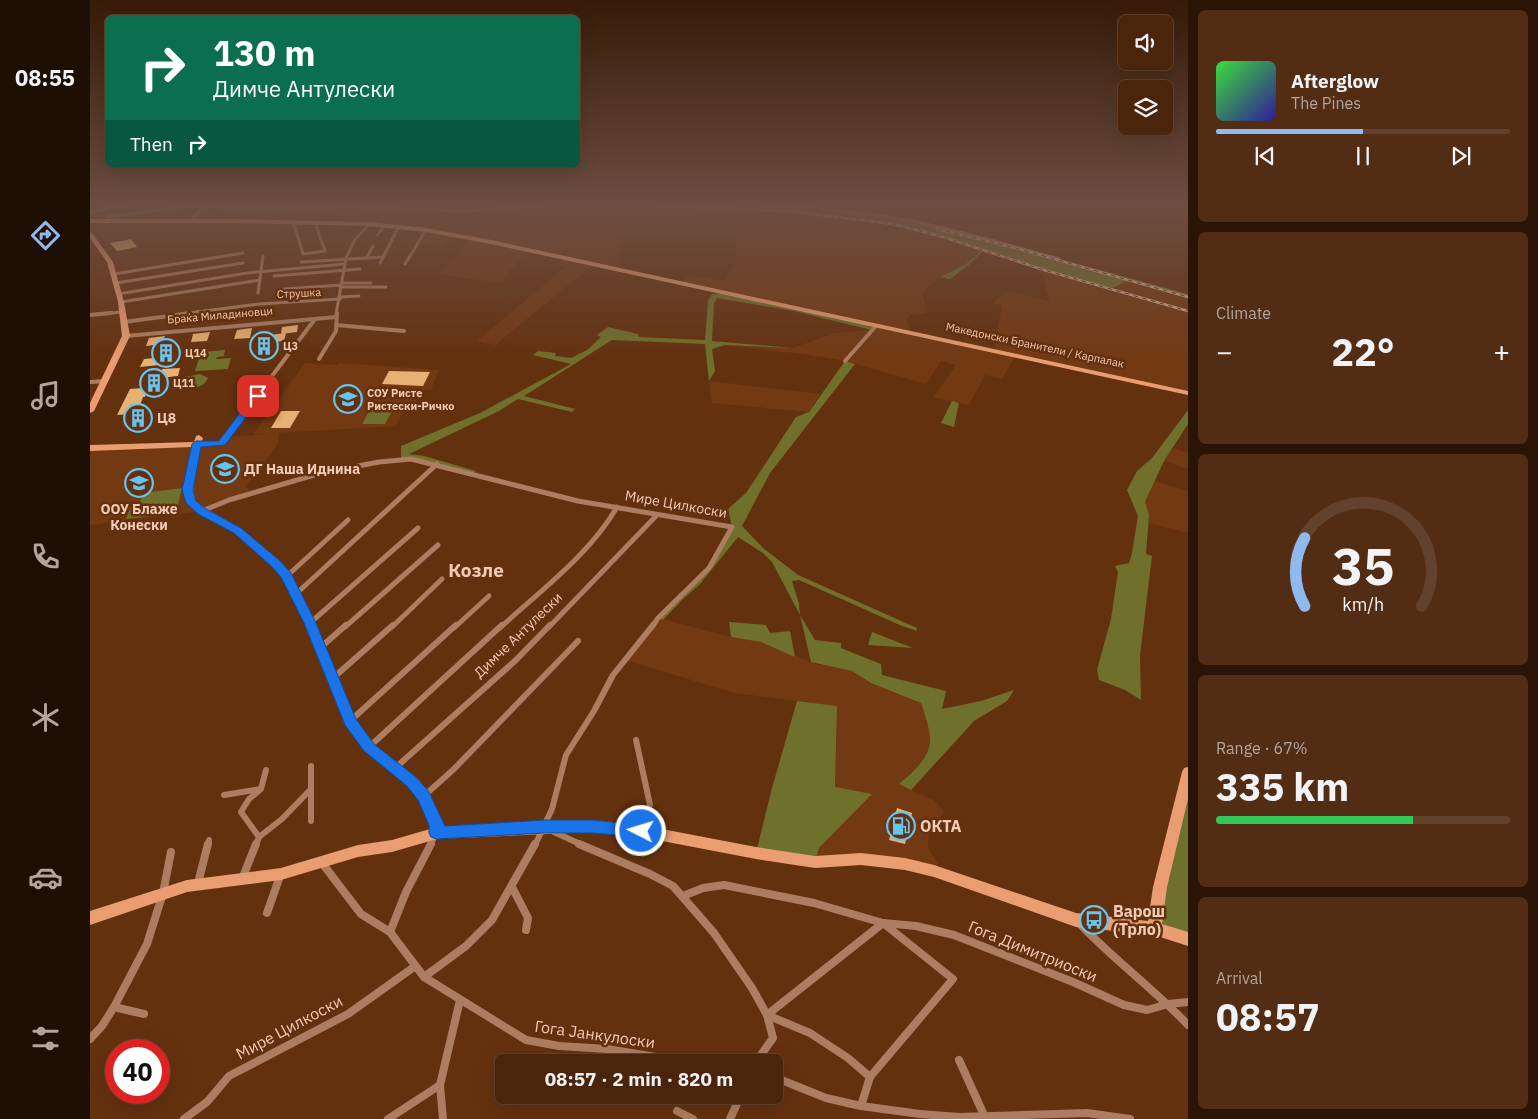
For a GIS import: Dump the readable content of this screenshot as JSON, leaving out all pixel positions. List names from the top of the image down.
{
  "streets": {
    "street": [
      "Струшка",
      "Браќа Миладиновци",
      "Македонски Бранители / Карпалак",
      "Мире Цилкоски",
      "Димче Антулески",
      "Гога Димитриоски",
      "Гога Јанкулоски"
    ]
  },
  "crossings": [
    ["Струшка", "Браќа Миладиновци"],
    ["Мире Цилкоски", "Димче Антулески"],
    ["Мире Цилкоски", "Гога Јанкулоски"]
  ],
  "districts": ["Козле"],
  "places": {
    "building": [
      "Ц3",
      "Ц14",
      "Ц11",
      "Ц8"
    ],
    "school or university": ["СОУ Ристе Ристески-Ричко", "ДГ Наша Иднина", "ООУ Блаже Конески"],
    "fuel station": ["ОКТА"],
    "bus stop": ["Варош (Трло)"]
  },
  "page": {
    "tabs": "08:55",
    "turn": ["130 m", "Димче Антулески"],
    "song": ["Afterglow", "The Pines"],
    "then": "Then",
    "tile": [
      "Climate",
      ["Range · 67%", "335 km"],
      ["Arrival", "08:57"]
    ],
    "heat": ["−", "22°", "+"],
    "limit": "40",
    "trip": "08:57 · 2 min · 820 m",
    "gauge": ["35", "km/h"]
  }
}
